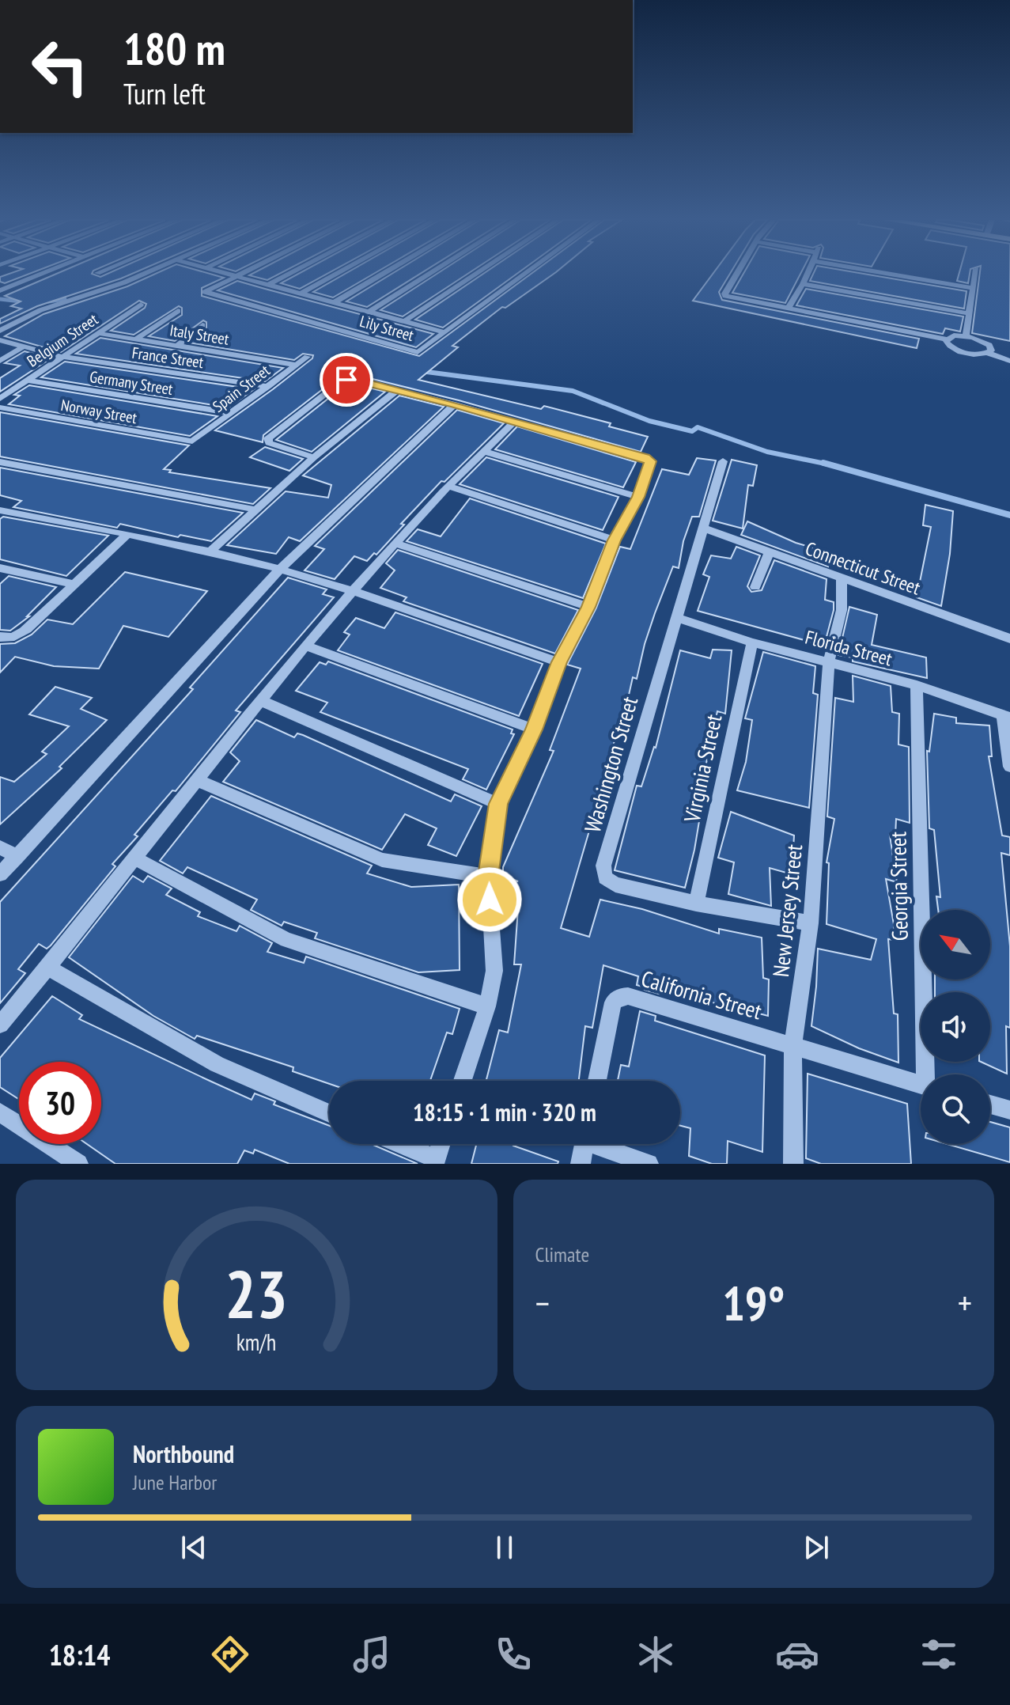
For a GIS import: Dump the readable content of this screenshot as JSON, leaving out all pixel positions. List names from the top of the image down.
{
  "streets": {
    "street": [
      "Lily Street",
      "Italy Street",
      "Belgium Street",
      "France Street",
      "Germany Street",
      "Spain Street",
      "Norway Street",
      "Connecticut Street",
      "Florida Street",
      "Washington Street",
      "Virginia Street",
      "Georgia Street",
      "New Jersey Street",
      "California Street"
    ]
  },
  "crossings": [
    ["Italy Street", "Belgium Street"],
    ["Italy Street", "Spain Street"],
    ["Belgium Street", "France Street"],
    ["Belgium Street", "Germany Street"],
    ["France Street", "Spain Street"],
    ["Germany Street", "Spain Street"],
    ["Spain Street", "Norway Street"],
    ["Connecticut Street", "Washington Street"],
    ["Connecticut Street", "New Jersey Street"],
    ["Florida Street", "Washington Street"],
    ["Florida Street", "Virginia Street"],
    ["Florida Street", "Georgia Street"],
    ["Florida Street", "New Jersey Street"],
    ["Washington Street", "Virginia Street"],
    ["Washington Street", "New Jersey Street"],
    ["New Jersey Street", "California Street"]
  ],
  "north": "top left",
  "page": {
    "turn": ["180 m", "Turn left"],
    "limit": "30",
    "trip": "18:15 · 1 min · 320 m",
    "tile": "Climate",
    "heat": ["−", "19°", "+"],
    "song": ["Northbound", "June Harbor"],
    "tabs": "18:14",
    "gauge": ["23", "km/h"]
  }
}
